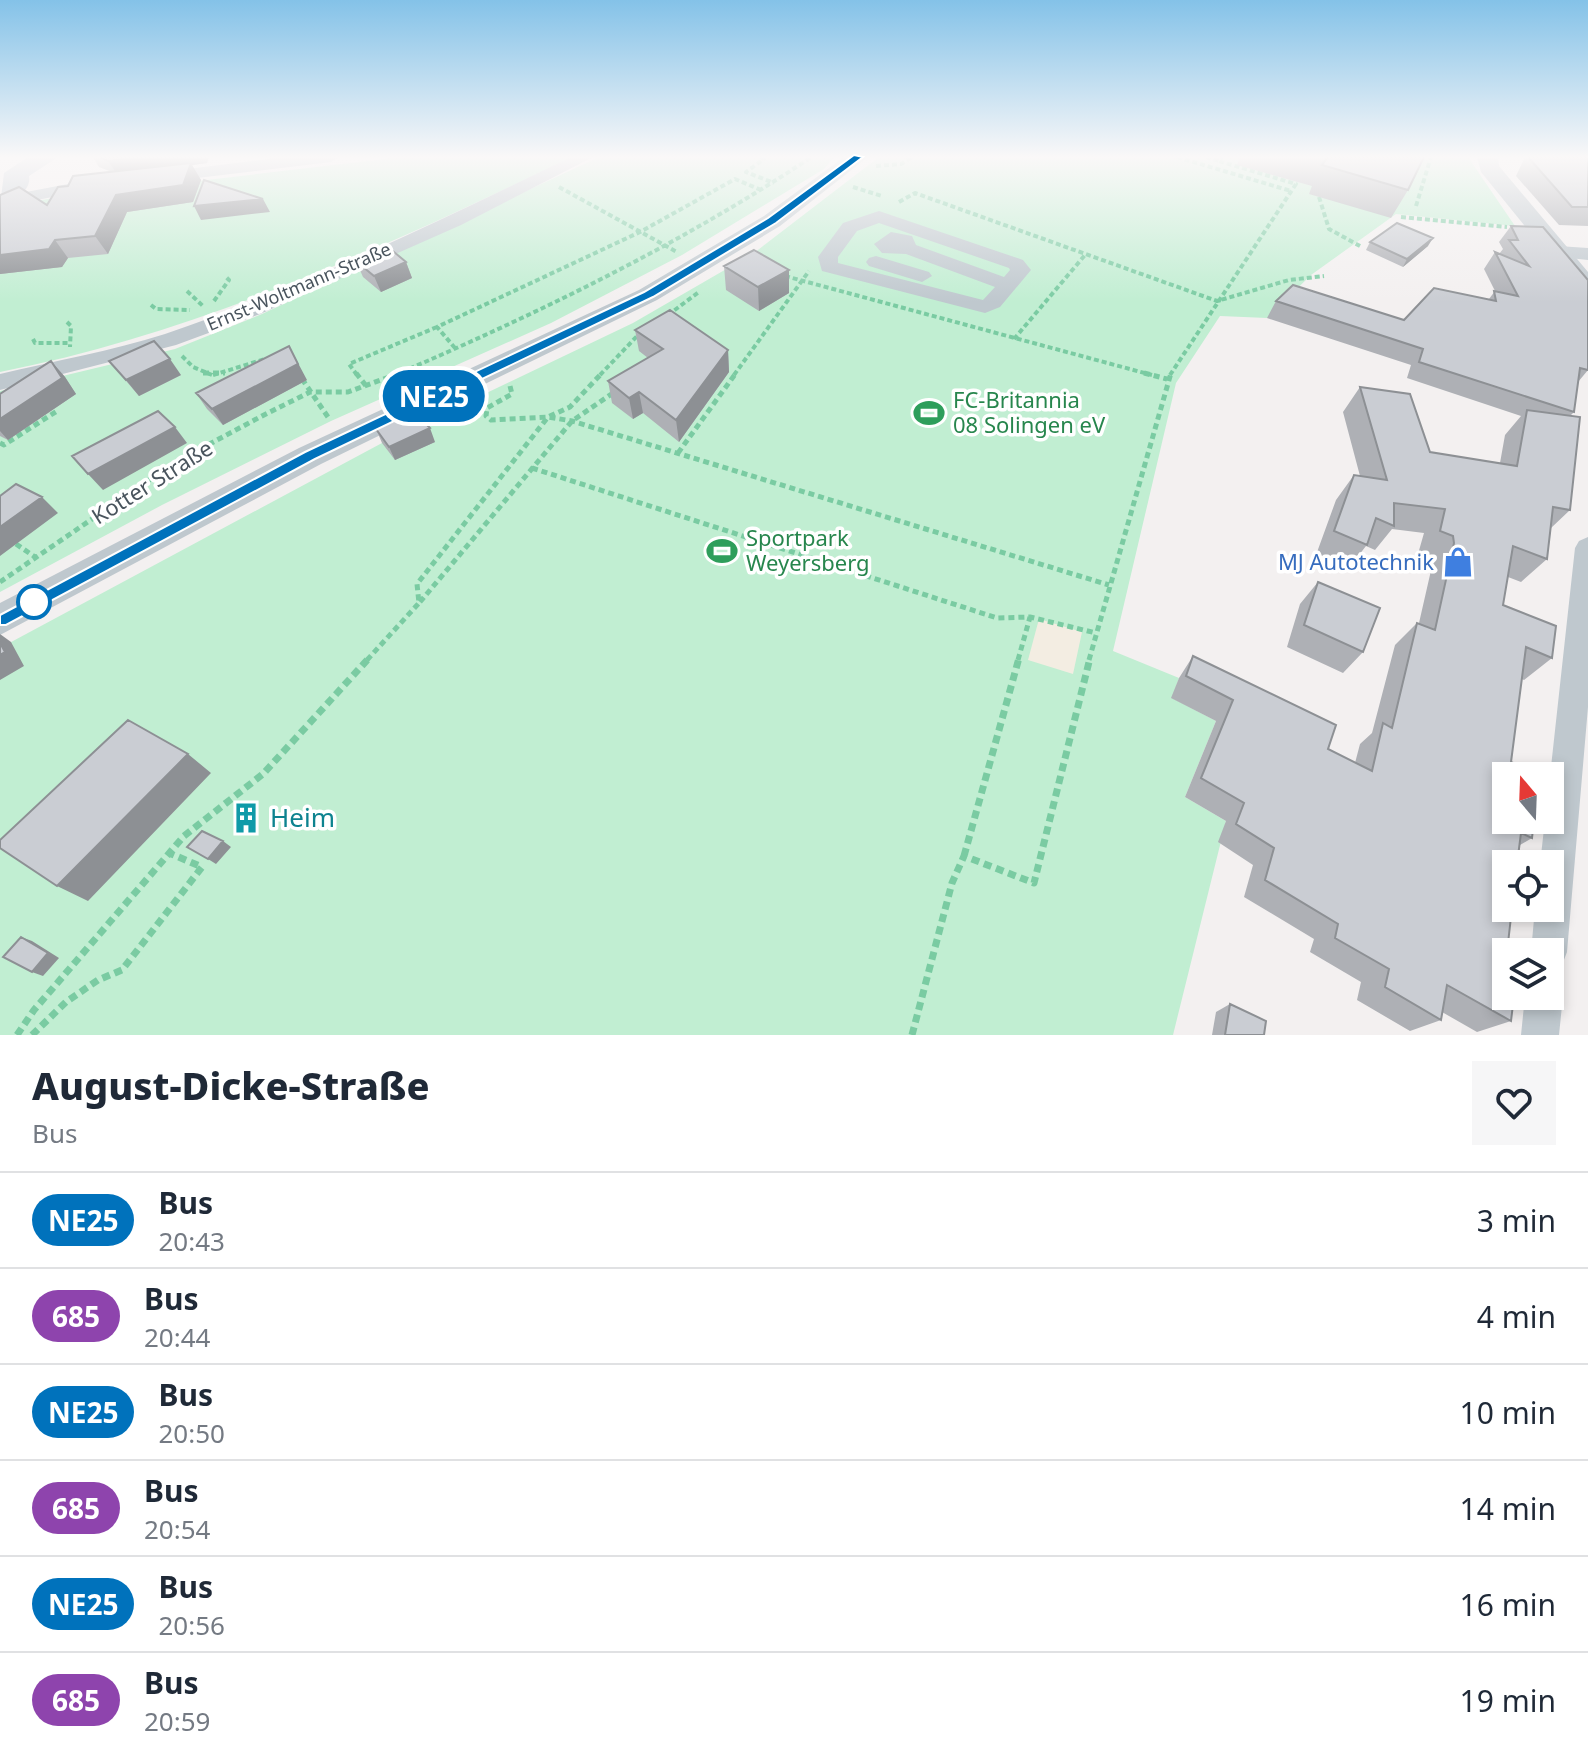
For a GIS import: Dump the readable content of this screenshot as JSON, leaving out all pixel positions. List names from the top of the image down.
{
  "streets": {
    "street": ["Ernst-Woltmann-Straße", "Kotter Straße"]
  },
  "places": {
    "sports": ["FC-Britannia 08 Solingen eV", "Sportpark Weyersberg"],
    "shop": ["MJ Autotechnik"],
    "building": ["Heim"]
  },
  "lines": ["bus line NE25"],
  "north": "top",
  "page": {
    "on_map": "NE25",
    "heading": ["August-Dicke-Straße", "Bus"],
    "list": [
      {
        "mark": "NE25",
        "name": "Bus",
        "note": "20:43",
        "value": "3 min"
      },
      {
        "mark": "685",
        "name": "Bus",
        "note": "20:44",
        "value": "4 min"
      },
      {
        "mark": "NE25",
        "name": "Bus",
        "note": "20:50",
        "value": "10 min"
      },
      {
        "mark": "685",
        "name": "Bus",
        "note": "20:54",
        "value": "14 min"
      },
      {
        "mark": "NE25",
        "name": "Bus",
        "note": "20:56",
        "value": "16 min"
      },
      {
        "mark": "685",
        "name": "Bus",
        "note": "20:59",
        "value": "19 min"
      }
    ]
  }
}
